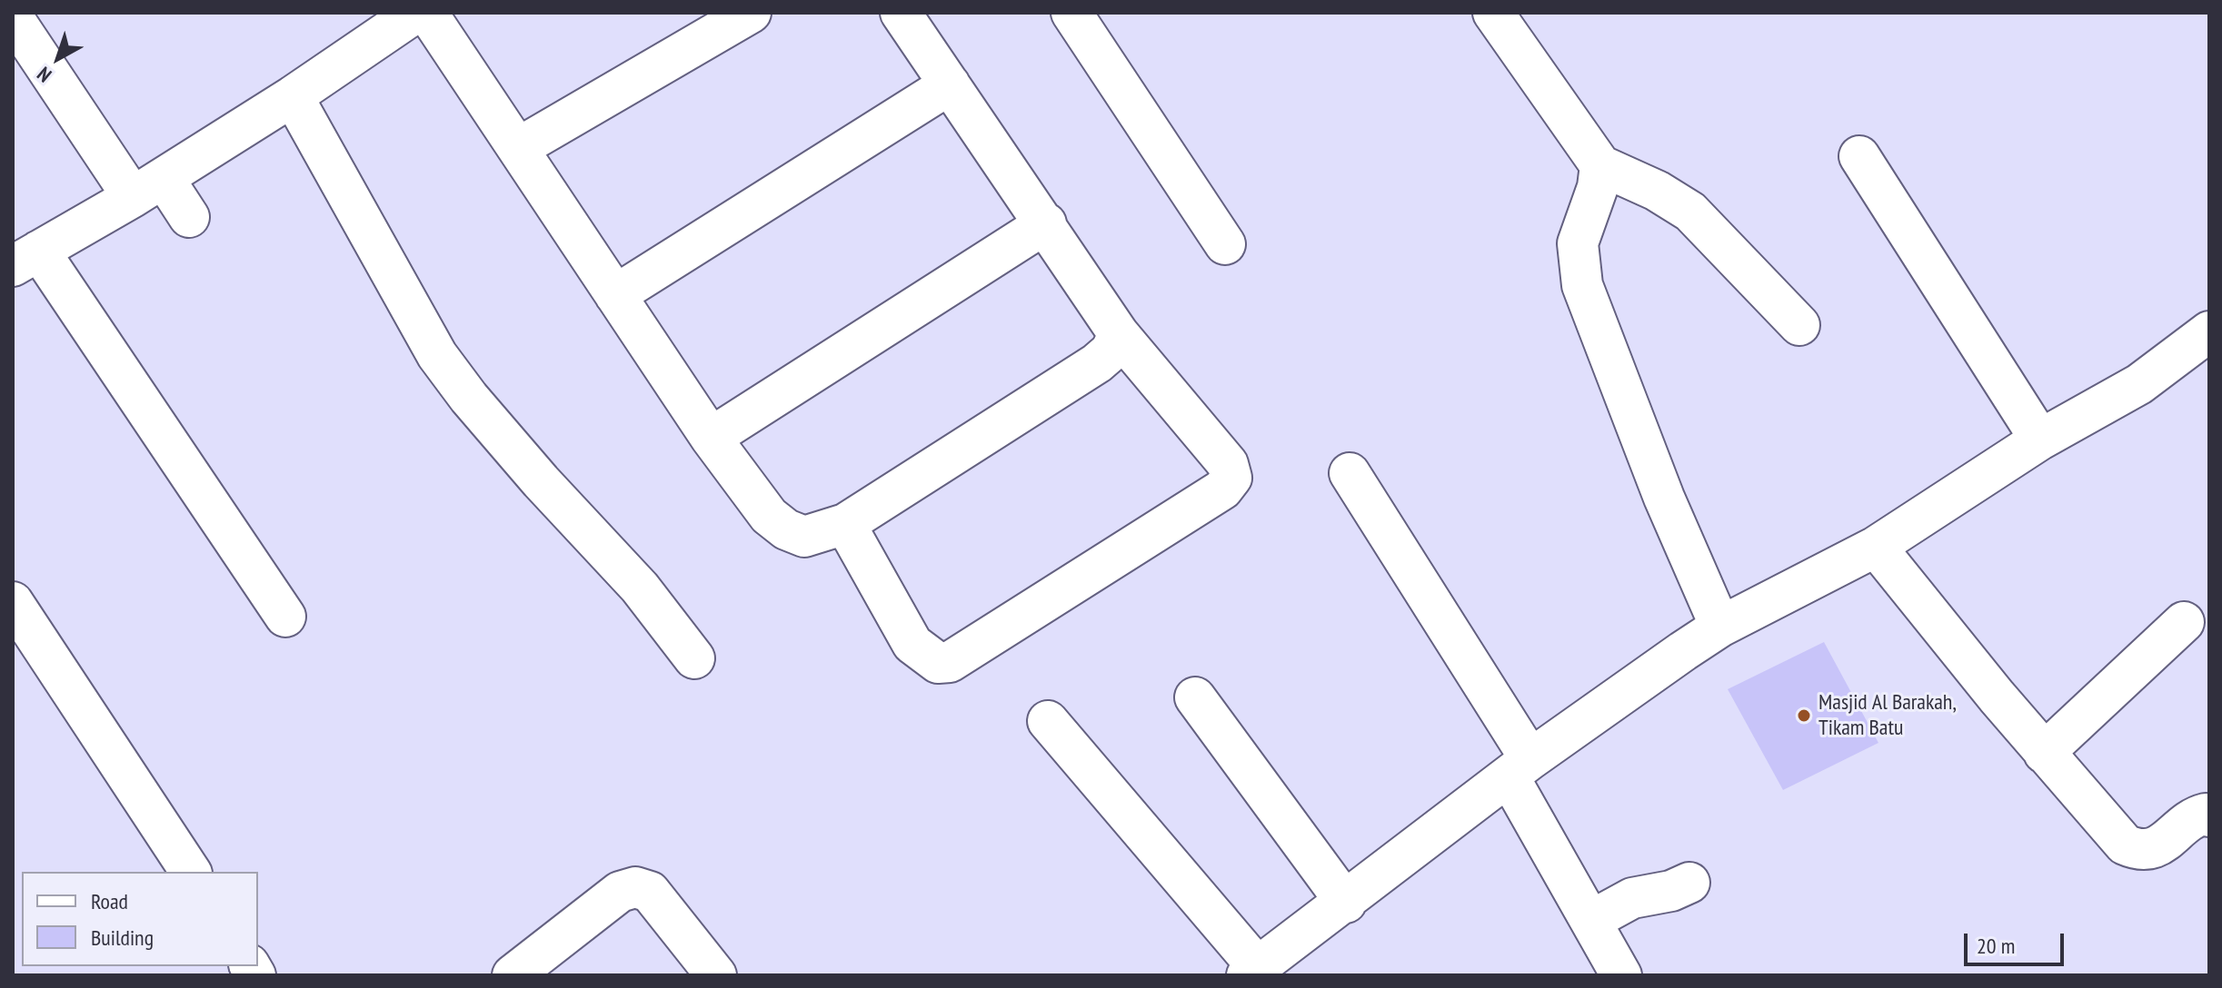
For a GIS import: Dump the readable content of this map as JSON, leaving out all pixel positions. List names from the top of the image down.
{
  "places": ["Masjid Al Barakah, Tikam Batu"],
  "legend": ["Road", "Building"],
  "scale_bar": "20 m",
  "north": "bottom left"
}
